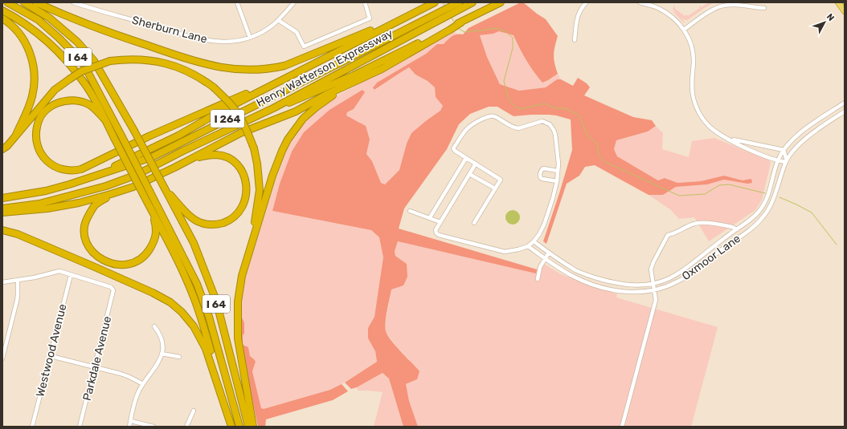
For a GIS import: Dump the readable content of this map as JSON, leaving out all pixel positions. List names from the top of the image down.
{
  "streets": {
    "highway": ["I 64", "Henry Watterson Expressway", "I 264"],
    "street": [
      "Sherburn Lane",
      "Oxmoor Lane",
      "Westwood Avenue",
      "Parkdale Avenue"
    ]
  },
  "crossings": [
    ["Westwood Avenue", "Parkdale Avenue"]
  ],
  "north": "top right"
}
